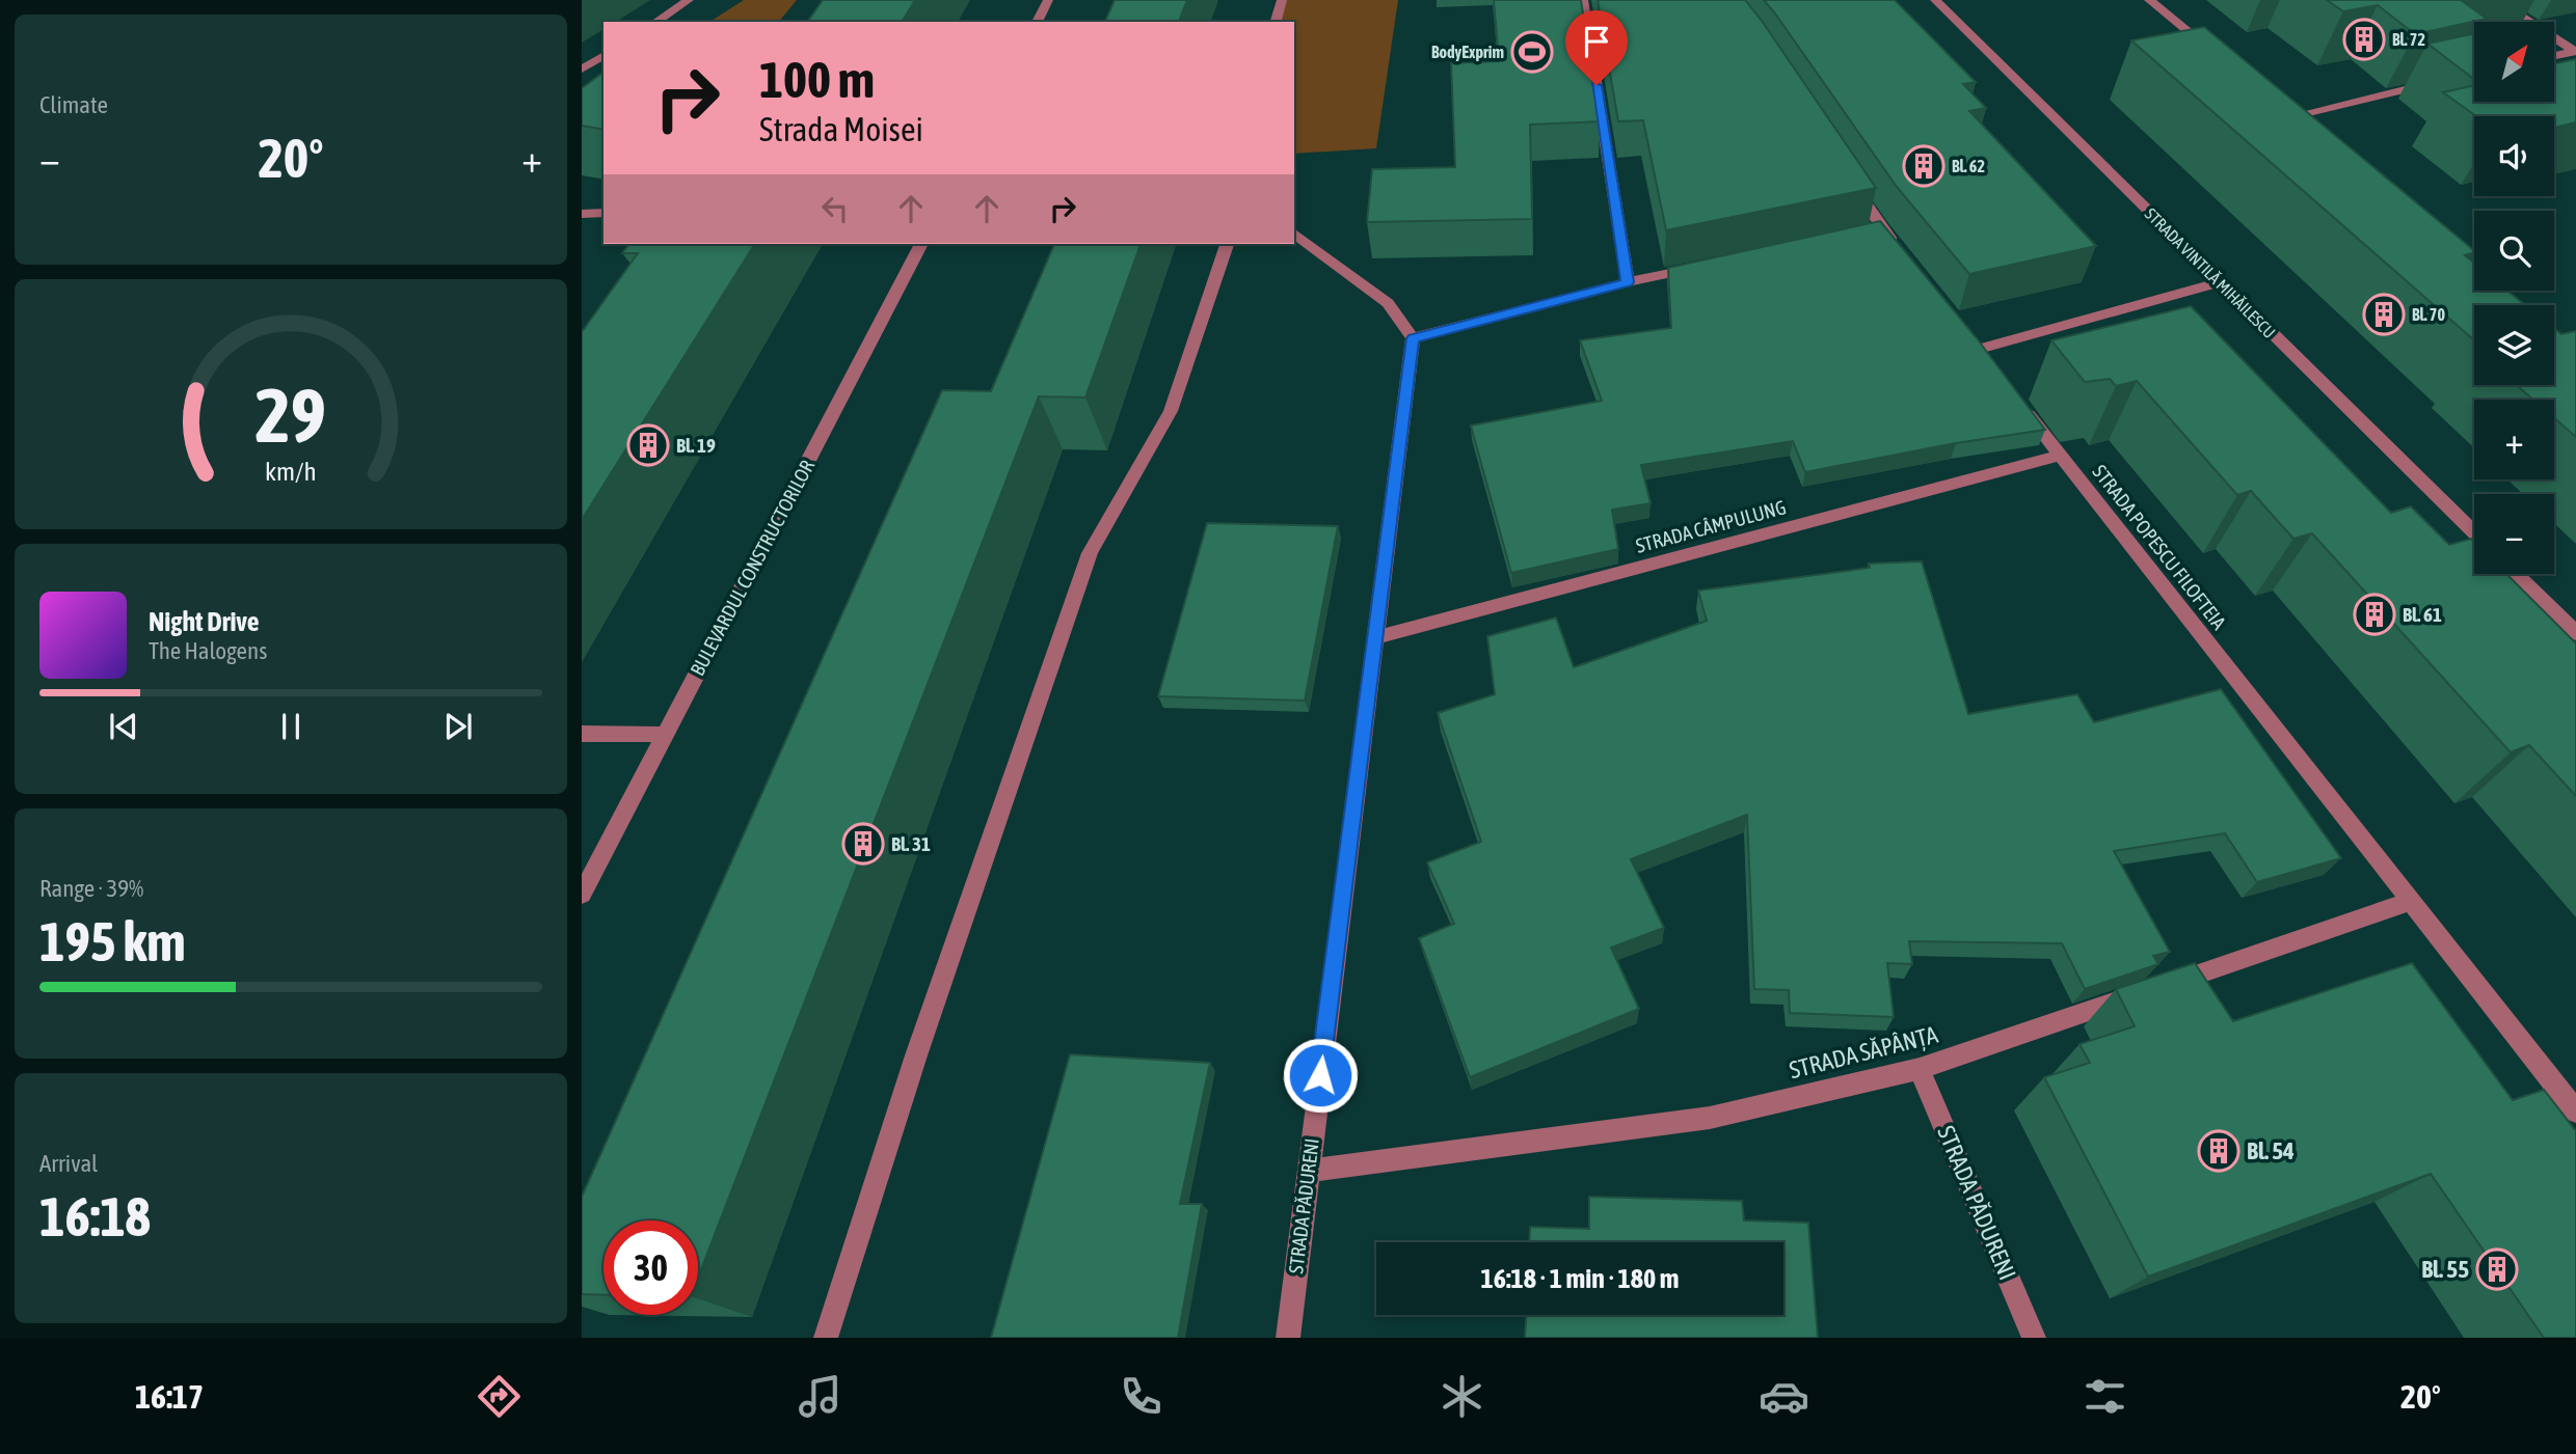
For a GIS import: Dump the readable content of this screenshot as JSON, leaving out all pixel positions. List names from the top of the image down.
{
  "streets": {
    "street": [
      "STRADA VINTILĂ MIHĂILESCU",
      "STRADA CÂMPULUNG",
      "STRADA POPESCU FILOFTEIA",
      "BULEVARDUL CONSTRUCTORILOR",
      "STRADA SĂPÂNȚA",
      "STRADA PĂDURENI"
    ]
  },
  "crossings": [
    ["STRADA CÂMPULUNG", "STRADA POPESCU FILOFTEIA"],
    ["STRADA CÂMPULUNG", "STRADA PĂDURENI"],
    ["STRADA POPESCU FILOFTEIA", "STRADA SĂPÂNȚA"],
    ["STRADA SĂPÂNȚA", "STRADA PĂDURENI"]
  ],
  "places": {
    "building": [
      "Bl. 72",
      "Bl. 62",
      "Bl. 70",
      "Bl. 19",
      "Bl. 61",
      "Bl. 31",
      "Bl. 54",
      "Bl. 55"
    ],
    "sports": ["BodyExprim"]
  },
  "north": "top right",
  "page": {
    "tile": [
      "Climate",
      ["Range · 39%", "195 km"],
      ["Arrival", "16:18"]
    ],
    "map_buttons": ["+", "−"],
    "turn": ["100 m", "Strada Moisei"],
    "heat": ["−", "20°", "+"],
    "song": ["Night Drive", "The Halogens"],
    "limit": "30",
    "trip": "16:18 · 1 min · 180 m",
    "tabs": ["16:17", "20°"],
    "gauge": ["29", "km/h"]
  }
}
